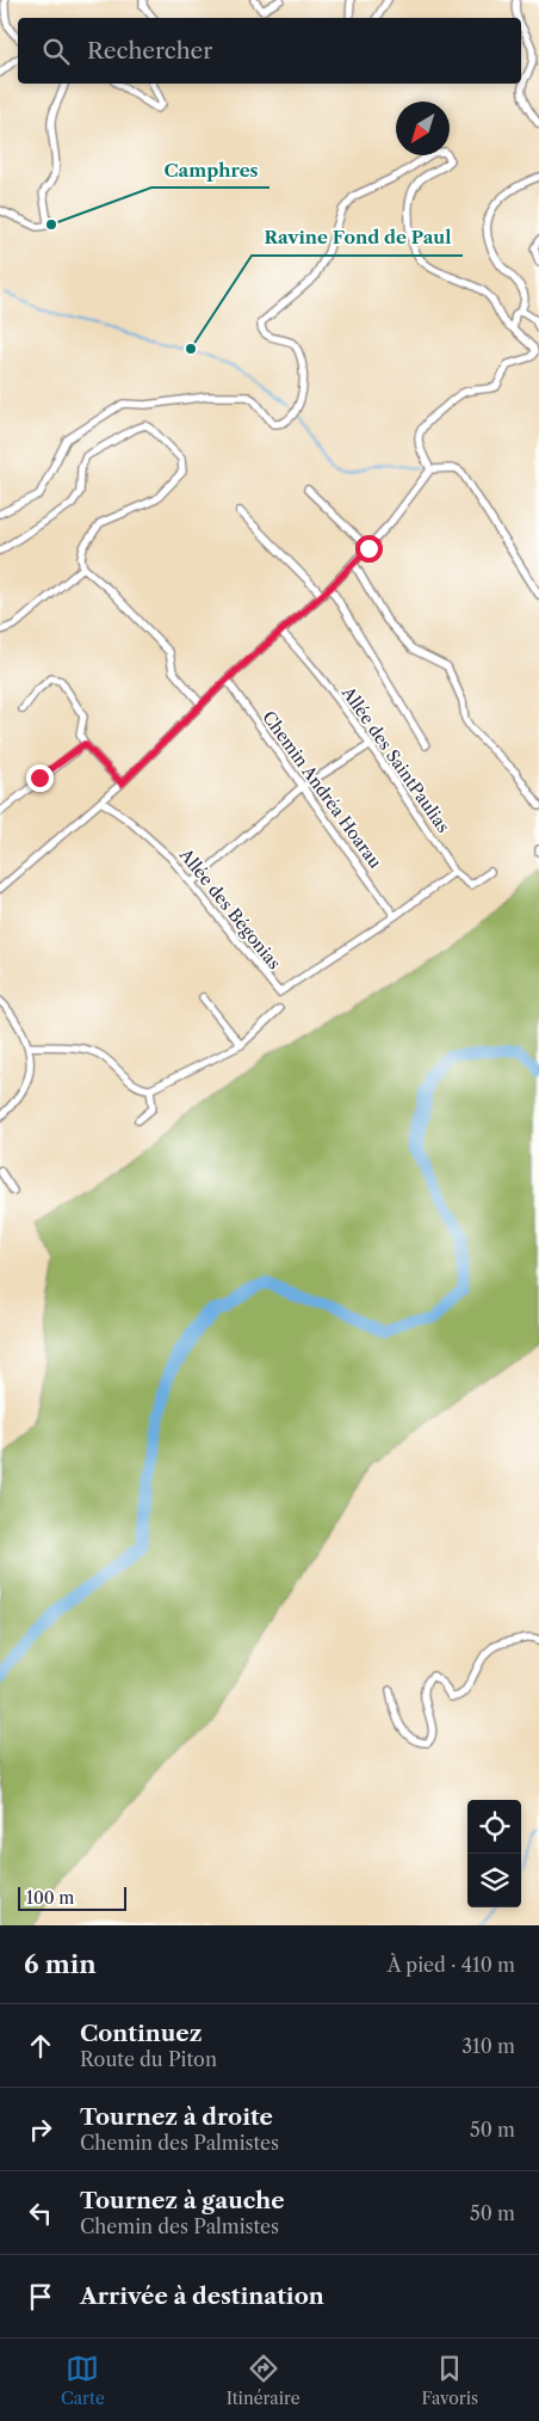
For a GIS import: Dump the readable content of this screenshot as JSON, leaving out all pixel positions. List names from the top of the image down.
{
  "streets": {
    "street": ["Allée des SaintPaulias", "Chemin Andréa Hoarau", "Allée des Bégonias"]
  },
  "crossings": [
    ["Allée des SaintPaulias", "Allée des Bégonias"],
    ["Chemin Andréa Hoarau", "Allée des Bégonias"]
  ],
  "places": ["Camphres", "Ravine Fond de Paul"],
  "scale_bar": "100 m",
  "north": "bottom left",
  "page": {
    "search": "Rechercher",
    "scale": "100 m",
    "heading": ["6 min", "À pied · 410 m"],
    "list": [
      ["Continuez", "Route du Piton", "310 m"],
      ["Tournez à droite", "Chemin des Palmistes", "50 m"],
      ["Tournez à gauche", "Chemin des Palmistes", "50 m"],
      "Arrivée à destination"
    ],
    "nav": ["Carte", "Itinéraire", "Favoris"]
  }
}
